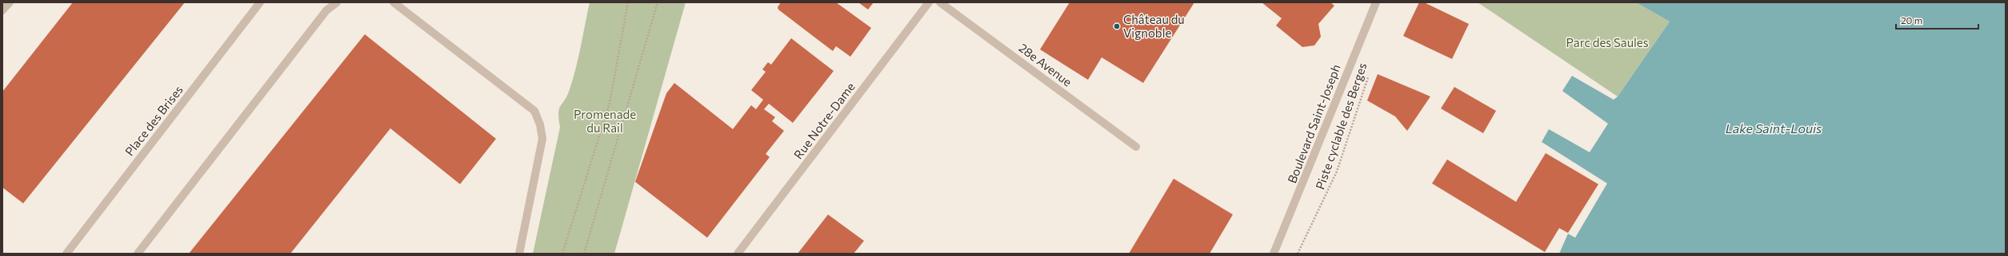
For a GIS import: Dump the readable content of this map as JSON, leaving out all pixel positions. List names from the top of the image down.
{
  "streets": {
    "street": [
      "28e Avenue",
      "Place des Brises",
      "Rue Notre-Dame",
      "Boulevard Saint-Joseph"
    ],
    "path": ["Piste cyclable des Berges"]
  },
  "water": ["Lake Saint-Louis"],
  "parks": ["Parc des Saules", "Promenade du Rail"],
  "places": ["Château du Vignoble"],
  "scale_bar": "20 m"
}
